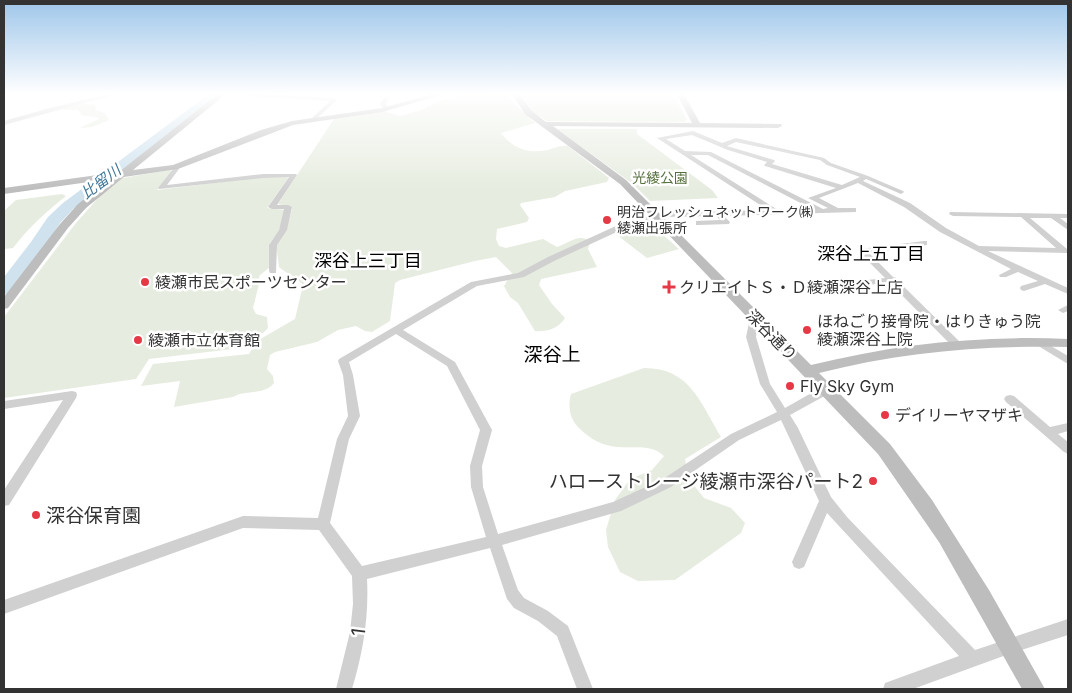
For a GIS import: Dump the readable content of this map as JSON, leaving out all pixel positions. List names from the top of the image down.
{
  "streets": {
    "street": ["深谷通り", "1"]
  },
  "districts": ["深谷上五丁目", "深谷上三丁目", "深谷上"],
  "water": ["比留川"],
  "parks": ["光綾公園"],
  "places": {
    "other": [
      "明治フレッシュネットワーク㈱ 綾瀬出張所",
      "綾瀬市民スポーツセンター",
      "ほねごり接骨院・はりきゅう院 綾瀬深谷上院",
      "綾瀬市立体育館",
      "Fly Sky Gym",
      "デイリーヤマザキ",
      "ハローストレージ綾瀬市深谷パート2",
      "深谷保育園"
    ],
    "health": ["クリエイトＳ・Ｄ綾瀬深谷上店"]
  }
}
